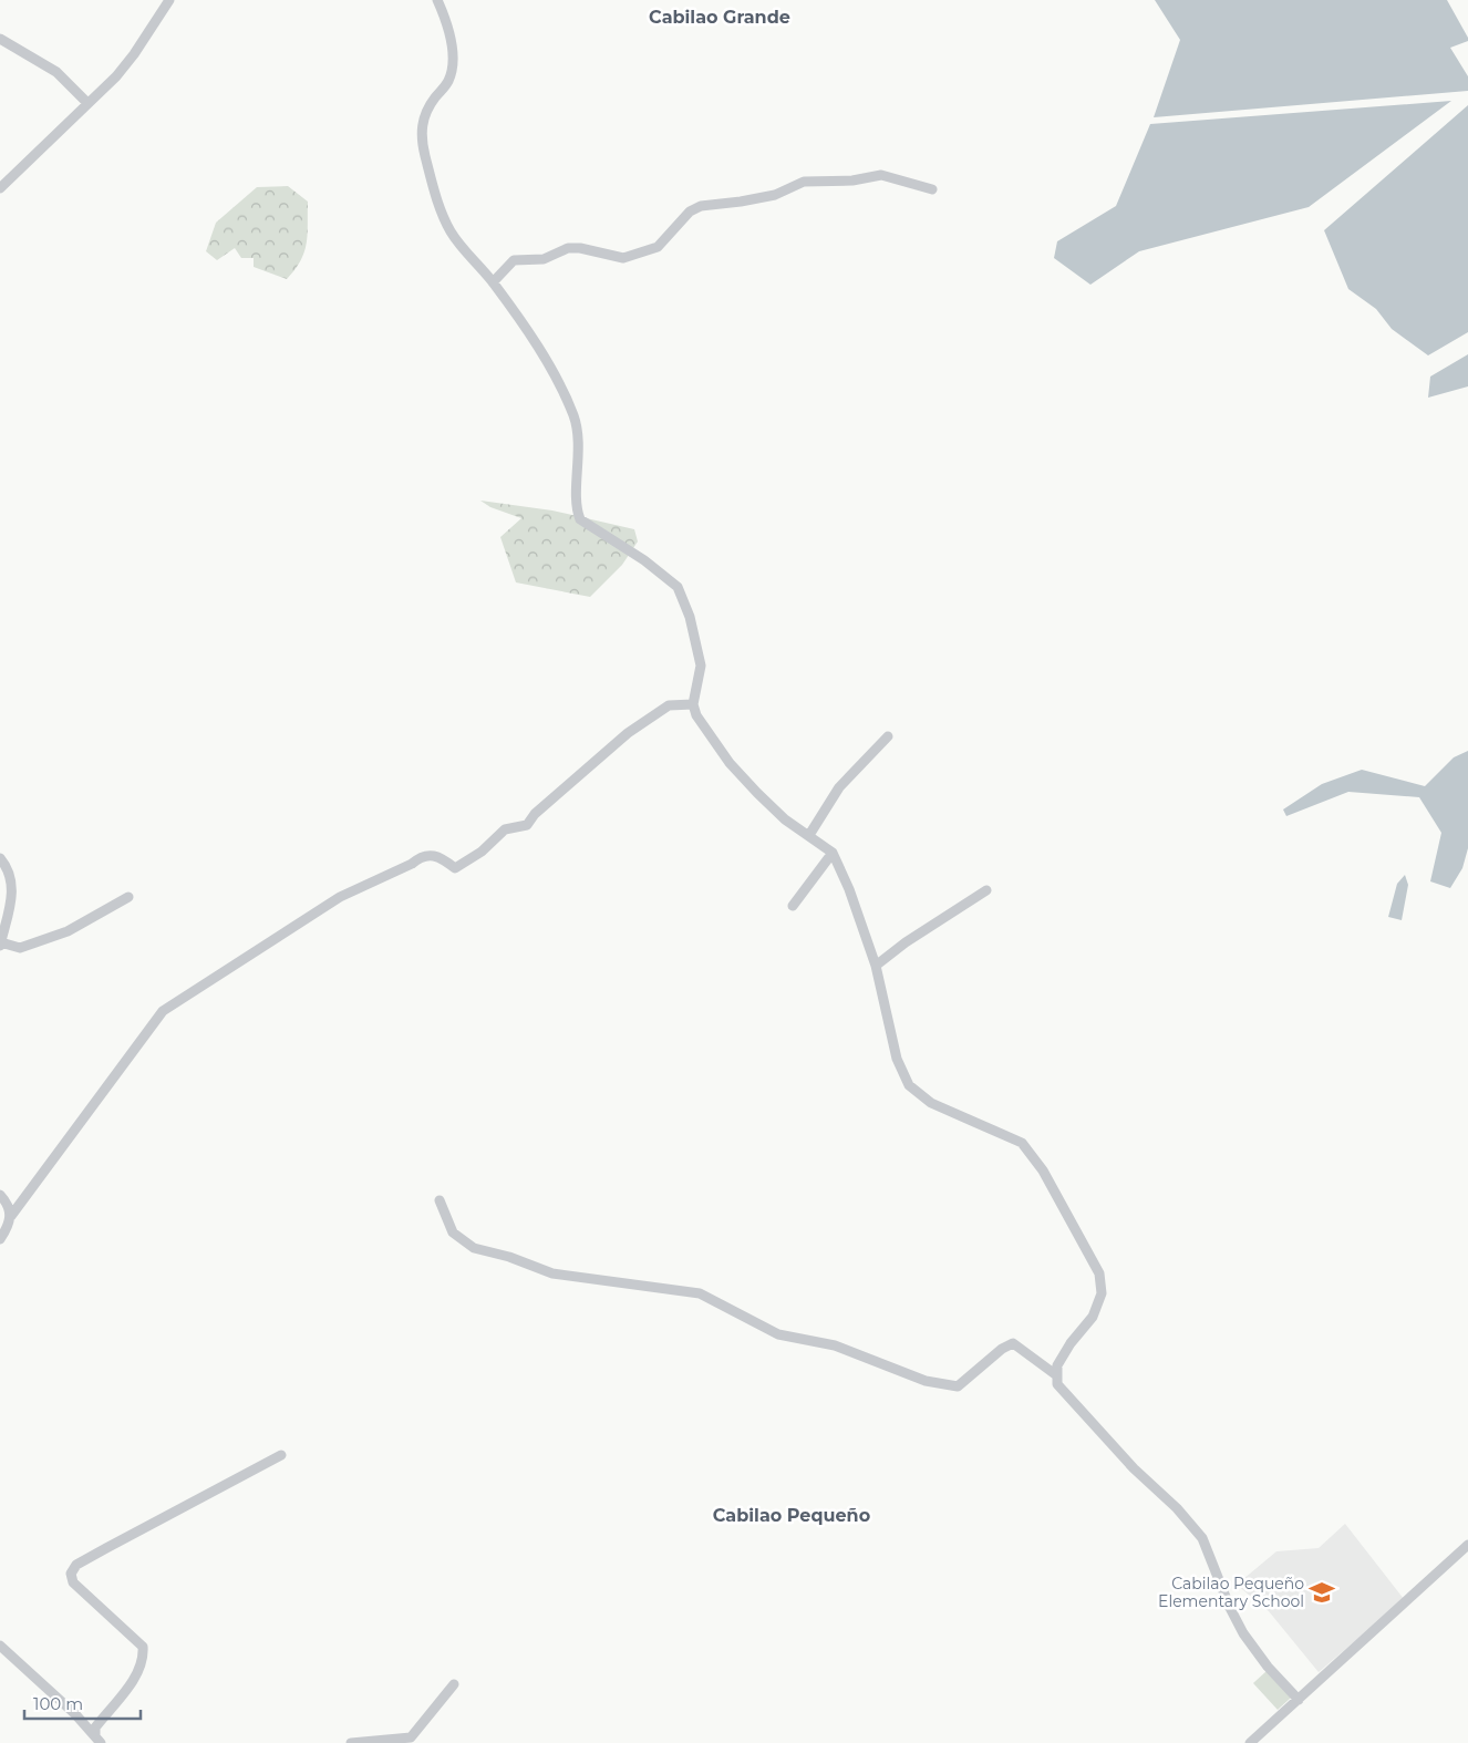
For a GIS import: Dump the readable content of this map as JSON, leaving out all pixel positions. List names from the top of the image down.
{
  "districts": ["Cabilao Grande", "Cabilao Pequeño"],
  "places": {
    "school or university": ["Cabilao Pequeño Elementary School"]
  },
  "scale_bar": "100 m"
}
